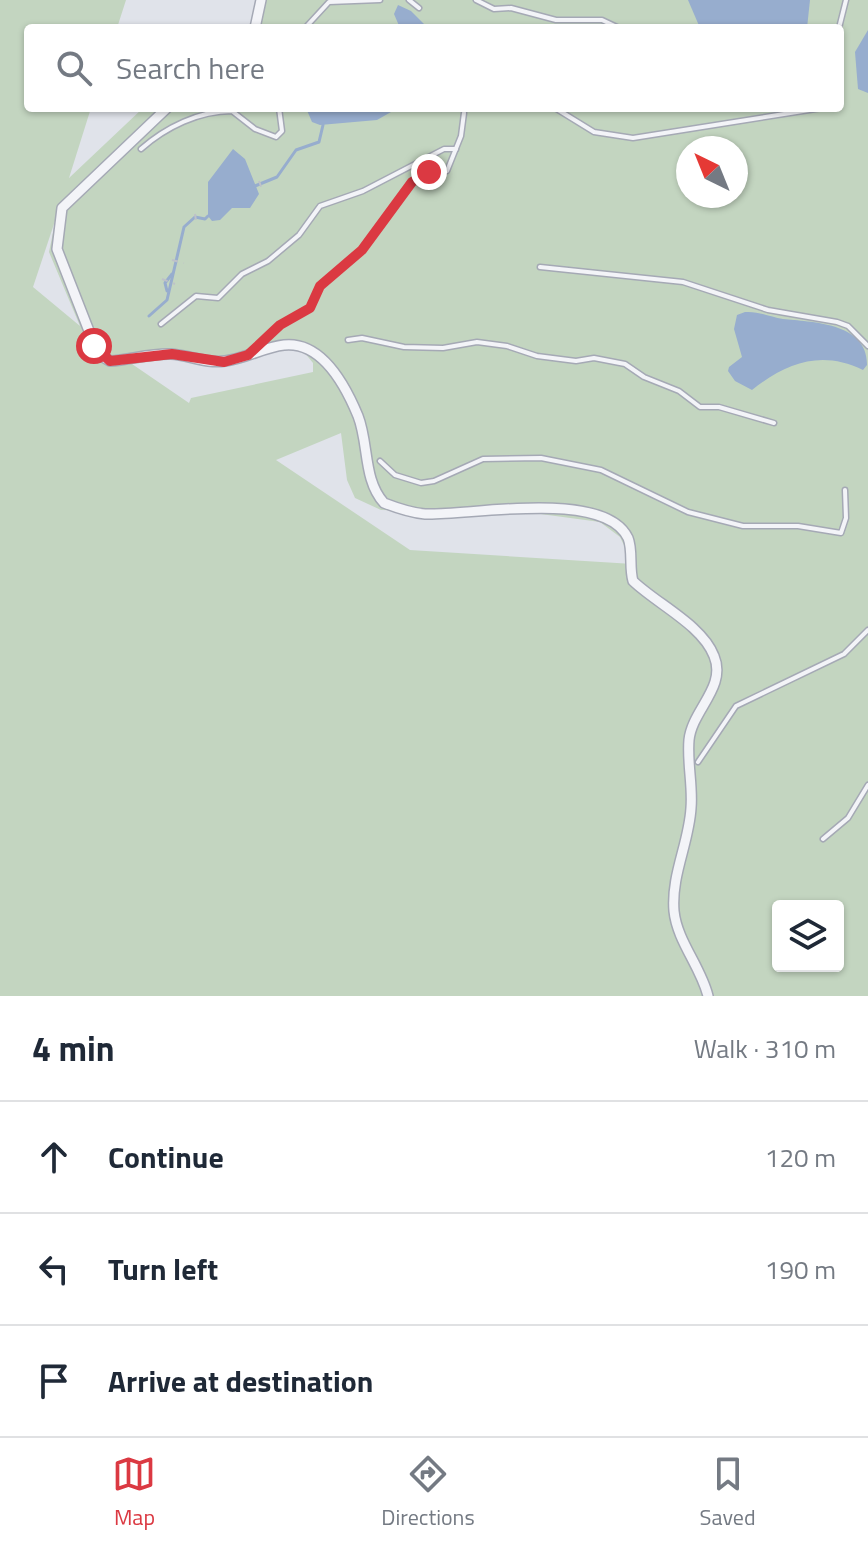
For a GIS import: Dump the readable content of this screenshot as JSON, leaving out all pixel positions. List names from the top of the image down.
{
  "north": "top left",
  "page": {
    "search": "Search here",
    "heading": ["4 min", "Walk · 310 m"],
    "list": [
      ["Continue", "120 m"],
      ["Turn left", "190 m"],
      "Arrive at destination"
    ],
    "nav": ["Map", "Directions", "Saved"]
  }
}
